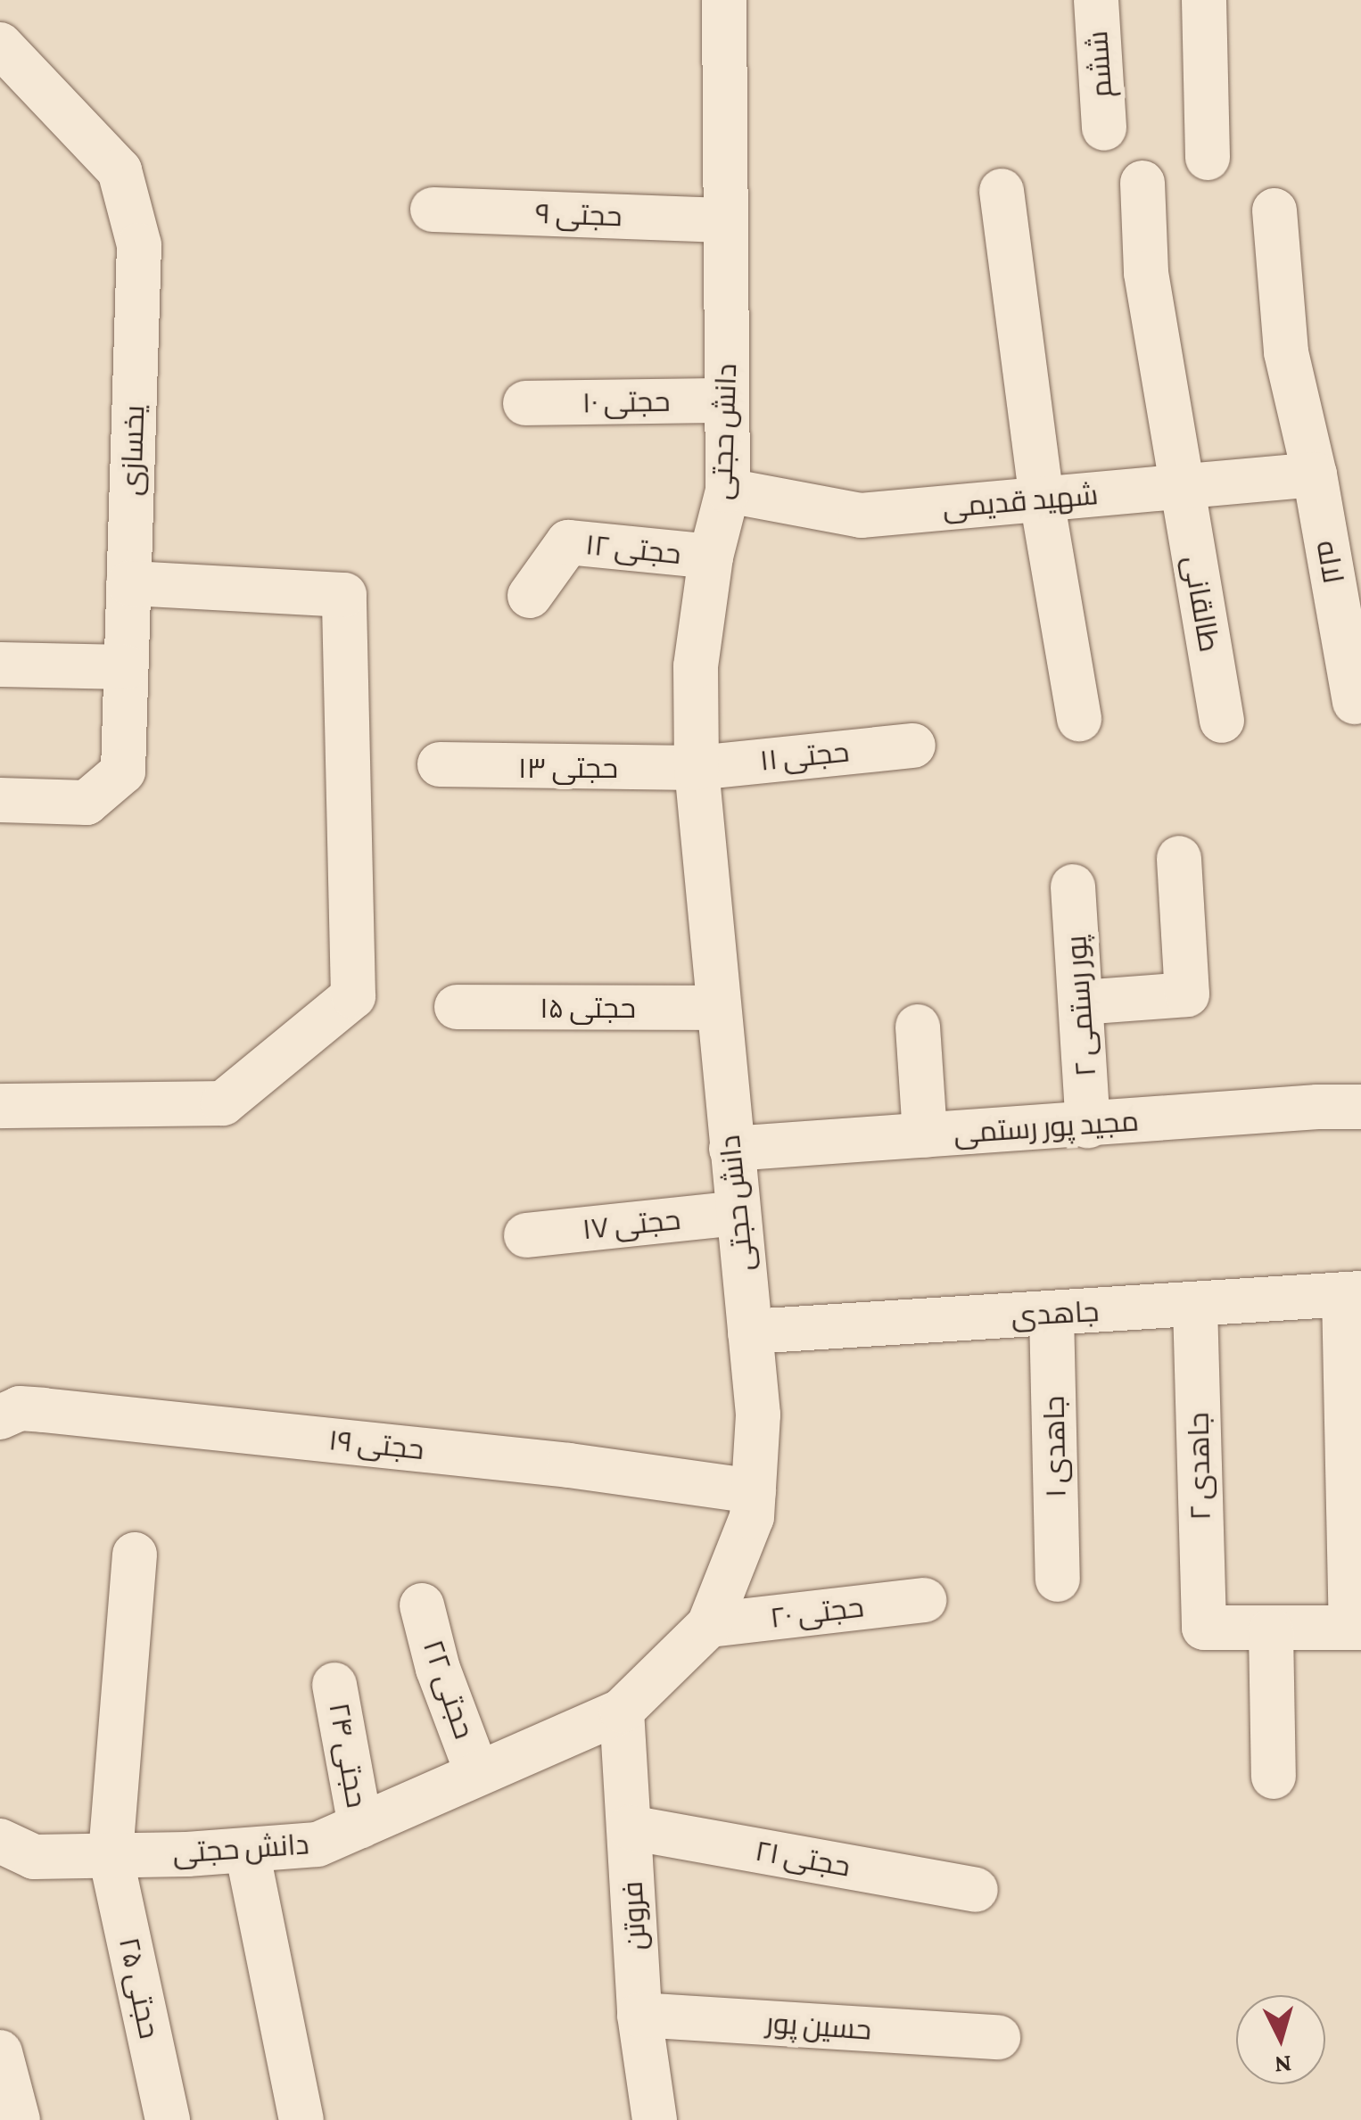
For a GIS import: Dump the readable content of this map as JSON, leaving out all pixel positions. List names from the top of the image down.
{
  "streets": {
    "street": [
      "ششم",
      "حجتی ۹",
      "حجتی ۱۰",
      "دانش حجتی",
      "یخسازی",
      "شهید قدیمی",
      "حجتی ۱۲",
      "لاله",
      "طالقانی",
      "حجتی ۱۱",
      "حجتی ۱۳",
      "پور رستمی ۲",
      "حجتی ۱۵",
      "مجید پور رستمی",
      "حجتی ۱۷",
      "جاهدی",
      "حجتی ۱۹",
      "جاهدی ۱",
      "جاهدی ۲",
      "حجتی ۲۰",
      "حجتی ۲۲",
      "حجتی ۲۴",
      "حجتی ۲۱",
      "فروتن",
      "حجتی ۲۵",
      "حسین پور"
    ]
  },
  "crossings": [
    ["حجتی ۹", "دانش حجتی"],
    ["حجتی ۱۰", "دانش حجتی"],
    ["دانش حجتی", "شهید قدیمی"],
    ["دانش حجتی", "حجتی ۱۲"],
    ["دانش حجتی", "حجتی ۱۱"],
    ["دانش حجتی", "حجتی ۱۳"],
    ["دانش حجتی", "حجتی ۱۵"],
    ["دانش حجتی", "مجید پور رستمی"],
    ["دانش حجتی", "حجتی ۱۷"],
    ["دانش حجتی", "جاهدی"],
    ["دانش حجتی", "حجتی ۱۹"],
    ["دانش حجتی", "حجتی ۲۰"],
    ["دانش حجتی", "حجتی ۲۲"],
    ["دانش حجتی", "حجتی ۲۴"],
    ["دانش حجتی", "فروتن"],
    ["دانش حجتی", "حجتی ۲۵"],
    ["شهید قدیمی", "لاله"],
    ["شهید قدیمی", "طالقانی"],
    ["حجتی ۱۱", "حجتی ۱۳"],
    ["پور رستمی ۲", "مجید پور رستمی"],
    ["جاهدی", "جاهدی ۱"],
    ["جاهدی", "جاهدی ۲"],
    ["حجتی ۲۱", "فروتن"],
    ["فروتن", "حسین پور"]
  ],
  "north": "bottom"
}
